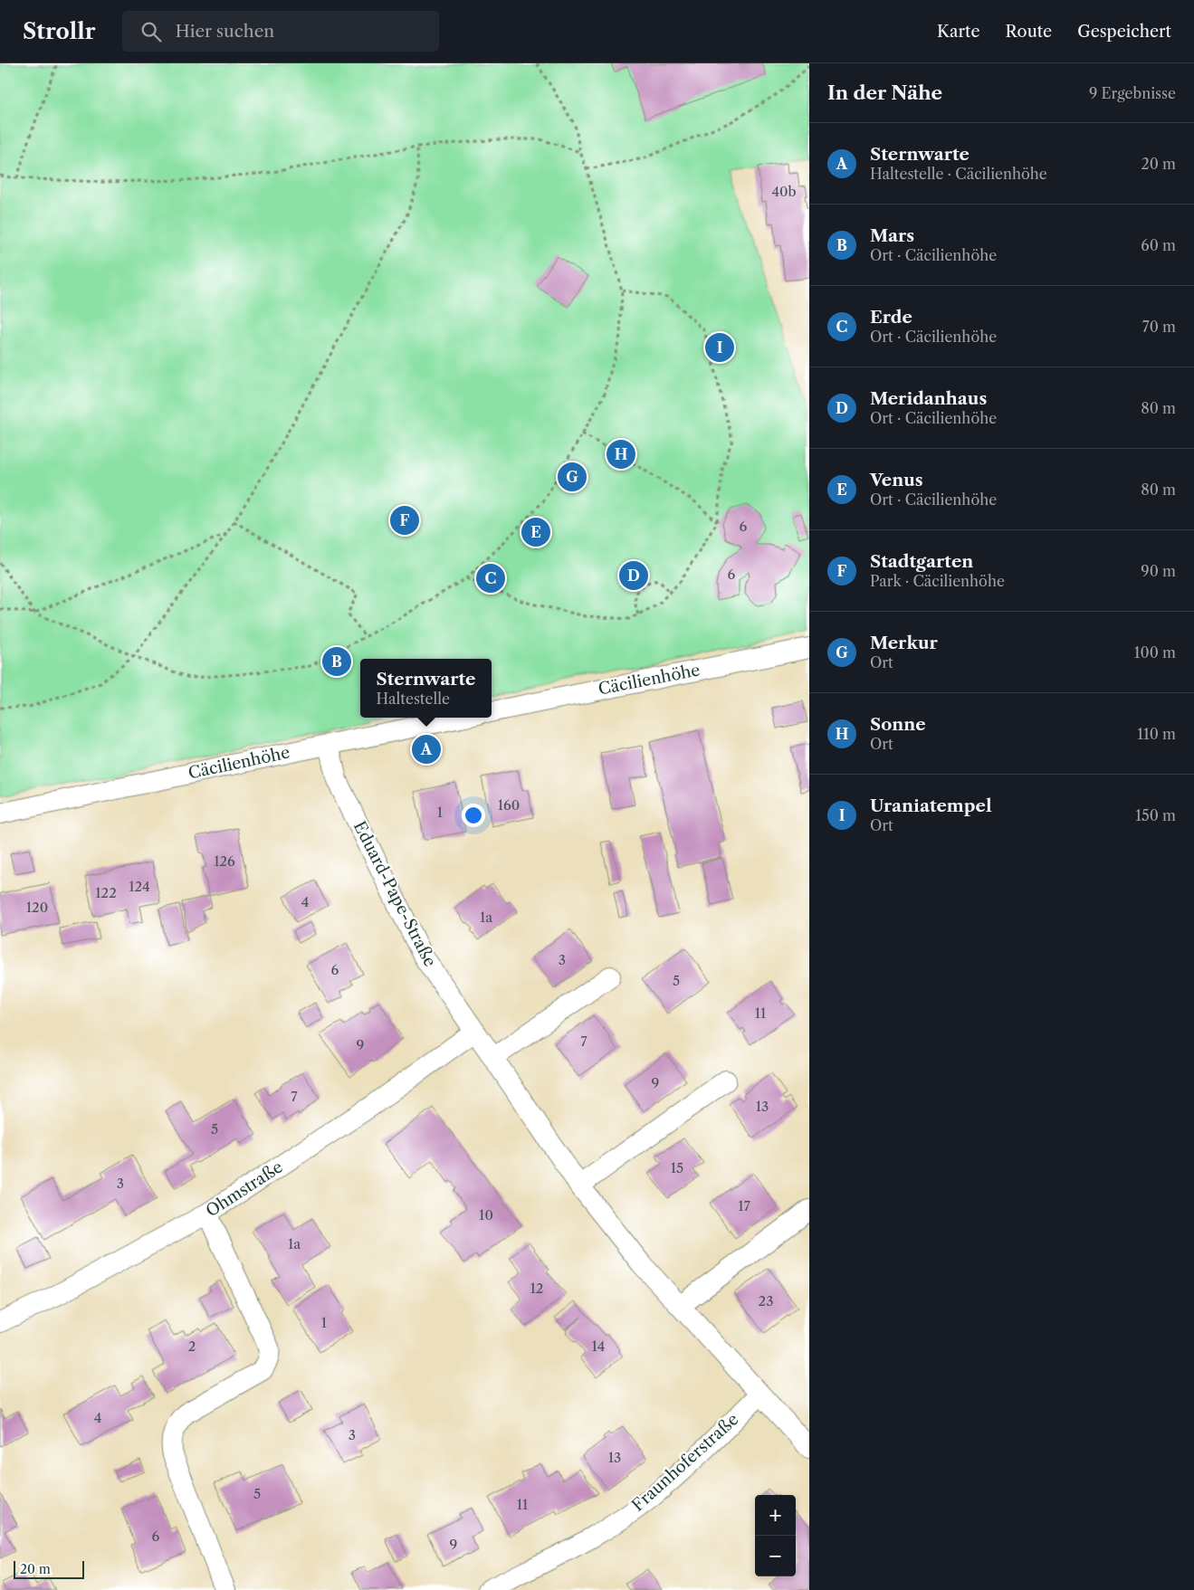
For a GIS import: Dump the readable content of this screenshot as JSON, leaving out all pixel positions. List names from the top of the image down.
{
  "streets": {
    "street": [
      "Cäcilienhöhe",
      "Eduard-Pape-Straße",
      "Ohmstraße",
      "Fraunhoferstraße"
    ]
  },
  "crossings": [
    ["Cäcilienhöhe", "Eduard-Pape-Straße"],
    ["Eduard-Pape-Straße", "Ohmstraße"],
    ["Eduard-Pape-Straße", "Fraunhoferstraße"]
  ],
  "house_numbers": [
    "40b",
    "6",
    "6",
    "160",
    "1",
    "126",
    "124",
    "122",
    "4",
    "120",
    "1a",
    "3",
    "6",
    "5",
    "11",
    "7",
    "9",
    "9",
    "7",
    "13",
    "5",
    "15",
    "3",
    "17",
    "10",
    "1a",
    "12",
    "23",
    "1",
    "2",
    "14",
    "4",
    "3",
    "13",
    "5",
    "11",
    "6",
    "9"
  ],
  "scale_bar": "20 m",
  "page": {
    "header": "Strollr",
    "search": "Hier suchen",
    "nav": ["Karte", "Route", "Gespeichert"],
    "heading": ["In der Nähe", "9 Ergebnisse"],
    "list": [
      {
        "mark": "A",
        "name": "Sternwarte",
        "note": "Haltestelle · Cäcilienhöhe",
        "value": "20 m"
      },
      {
        "mark": "B",
        "name": "Mars",
        "note": "Ort · Cäcilienhöhe",
        "value": "60 m"
      },
      {
        "mark": "C",
        "name": "Erde",
        "note": "Ort · Cäcilienhöhe",
        "value": "70 m"
      },
      {
        "mark": "D",
        "name": "Meridanhaus",
        "note": "Ort · Cäcilienhöhe",
        "value": "80 m"
      },
      {
        "mark": "E",
        "name": "Venus",
        "note": "Ort · Cäcilienhöhe",
        "value": "80 m"
      },
      {
        "mark": "F",
        "name": "Stadtgarten",
        "note": "Park · Cäcilienhöhe",
        "value": "90 m"
      },
      {
        "mark": "G",
        "name": "Merkur",
        "note": "Ort",
        "value": "100 m"
      },
      {
        "mark": "H",
        "name": "Sonne",
        "note": "Ort",
        "value": "110 m"
      },
      {
        "mark": "I",
        "name": "Uraniatempel",
        "note": "Ort",
        "value": "150 m"
      }
    ],
    "pins": [
      "I",
      "H",
      "G",
      "F",
      "E",
      "D",
      "C",
      "B",
      "A"
    ],
    "popup": ["Sternwarte", "Haltestelle"],
    "map_buttons": ["+", "−"],
    "scale": "20 m"
  }
}
